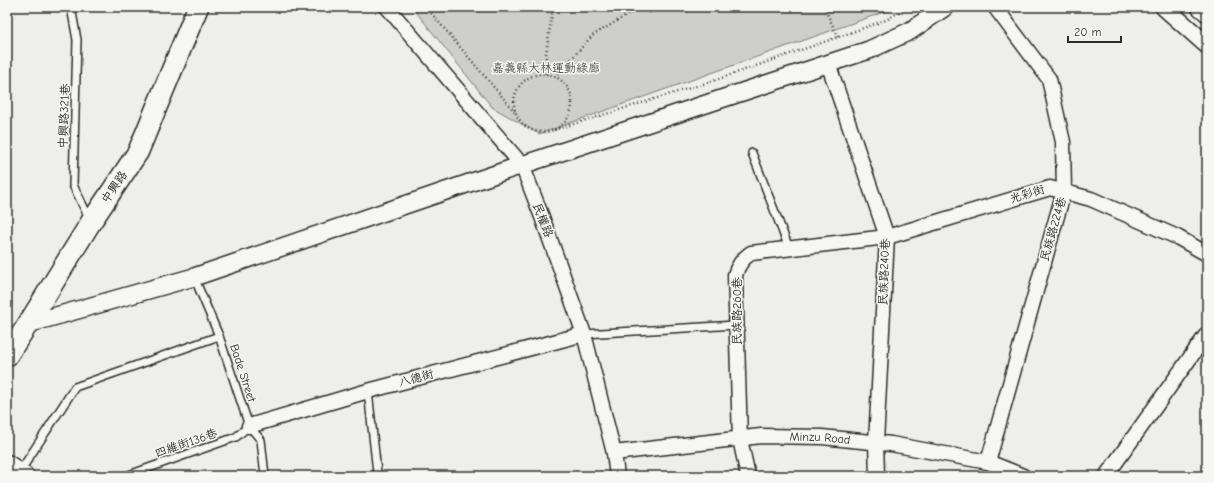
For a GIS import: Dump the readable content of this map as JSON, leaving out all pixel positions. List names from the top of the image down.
{
  "streets": {
    "main road": ["中興路"],
    "street": [
      "光彩街",
      "民權路",
      "民族路224巷",
      "民族路240巷",
      "民族路260巷",
      "八德街",
      "Minzu Road"
    ],
    "lane": ["中興路321巷", "Bade Street", "四維街136巷"]
  },
  "crossings": [
    ["中興路321巷", "中興路"],
    ["光彩街", "民族路224巷"],
    ["光彩街", "民族路240巷"],
    ["光彩街", "民族路260巷"],
    ["民權路", "八德街"],
    ["民權路", "Minzu Road"],
    ["民族路224巷", "Minzu Road"],
    ["民族路240巷", "民族路260巷"],
    ["民族路240巷", "Minzu Road"],
    ["民族路260巷", "Minzu Road"],
    ["Bade Street", "八德街"],
    ["Bade Street", "四維街136巷"],
    ["八德街", "四維街136巷"]
  ],
  "parks": ["嘉義縣大林運動綠廊"],
  "scale_bar": "20 m"
}
